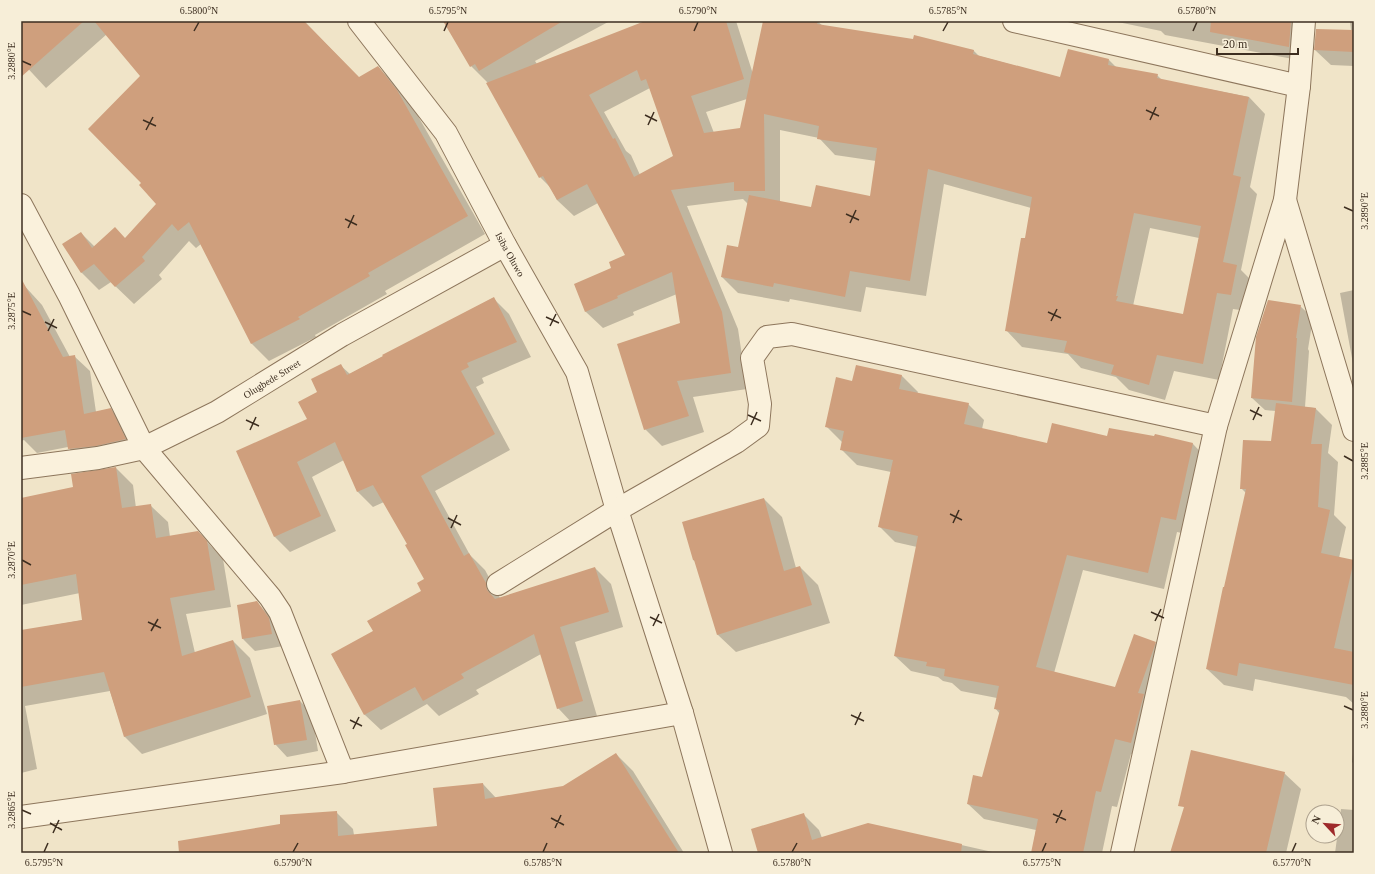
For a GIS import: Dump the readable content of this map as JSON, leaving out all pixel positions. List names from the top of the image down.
{
  "streets": {
    "street": ["Isiba Oluwo", "Olugbede Street"]
  },
  "crossings": [
    ["Isiba Oluwo", "Olugbede Street"]
  ],
  "scale_bar": "20 m",
  "north": "top left",
  "coordinates": [
    "6.5800°N",
    "6.5795°N",
    "6.5790°N",
    "6.5785°N",
    "6.5780°N",
    "3.2880°E",
    "3.2890°E",
    "3.2875°E",
    "3.2885°E",
    "3.2870°E",
    "3.2865°E",
    "6.5775°N",
    "6.5770°N"
  ]
}
